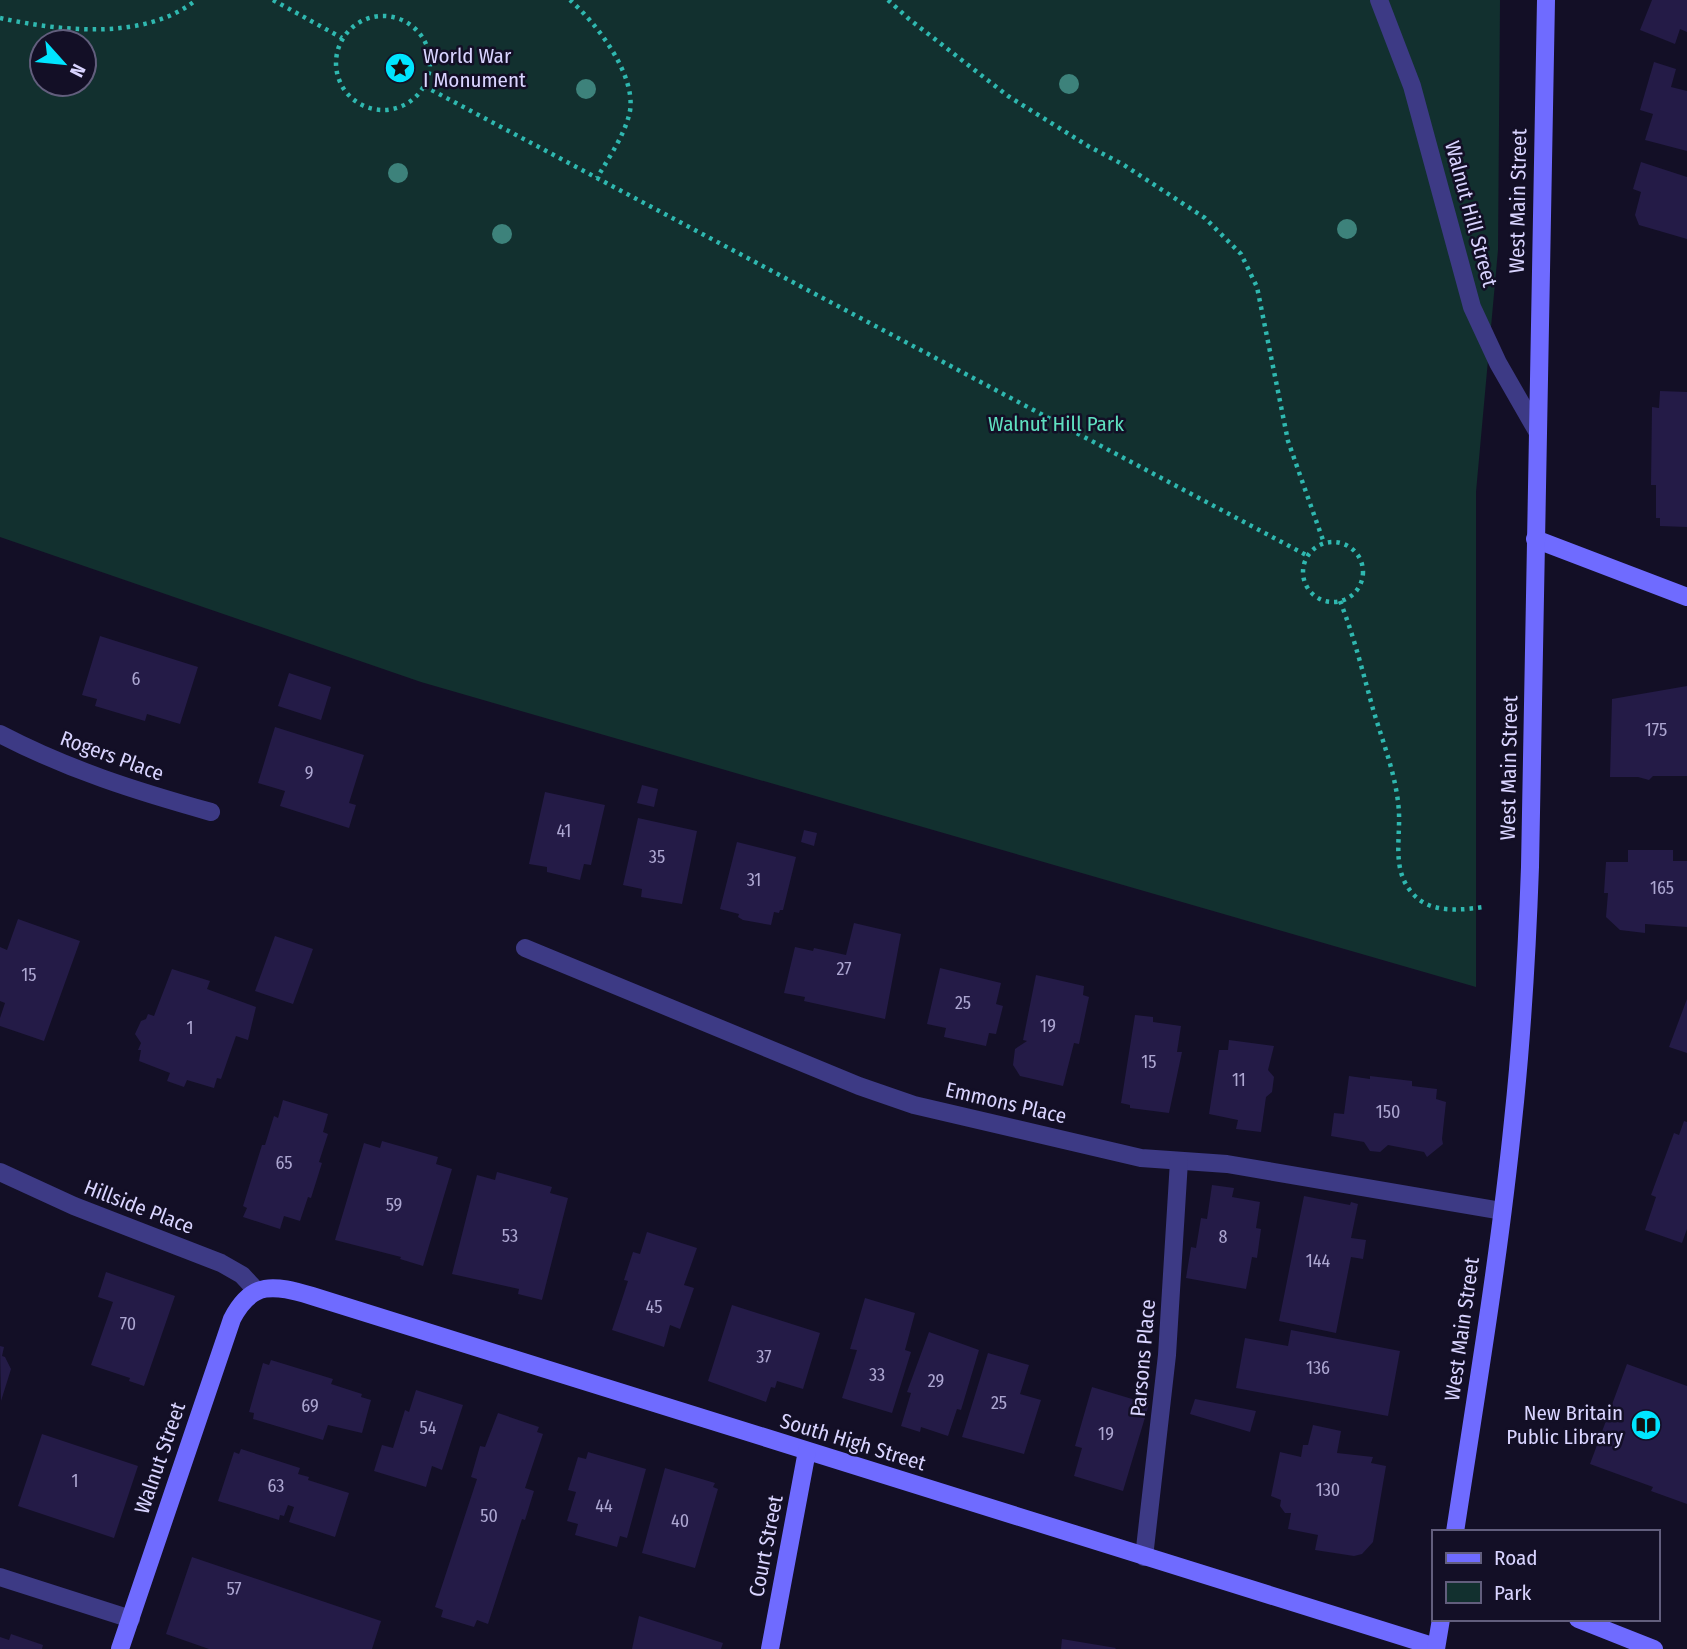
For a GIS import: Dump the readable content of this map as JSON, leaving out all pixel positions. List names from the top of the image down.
{
  "streets": {
    "street": [
      "West Main Street",
      "Walnut Hill Street",
      "Rogers Place",
      "Emmons Place",
      "Hillside Place",
      "Parsons Place",
      "South High Street",
      "Walnut Street",
      "Court Street"
    ]
  },
  "crossings": [
    ["West Main Street", "Walnut Hill Street"],
    ["West Main Street", "Emmons Place"],
    ["Emmons Place", "Parsons Place"],
    ["Hillside Place", "South High Street"],
    ["Hillside Place", "Walnut Street"],
    ["Parsons Place", "South High Street"],
    ["South High Street", "Walnut Street"],
    ["South High Street", "Court Street"]
  ],
  "parks": ["Walnut Hill Park"],
  "places": {
    "place": ["World War I Monument"],
    "library": ["New Britain Public Library"]
  },
  "house_numbers": [
    "6",
    "175",
    "9",
    "41",
    "35",
    "31",
    "165",
    "27",
    "15",
    "25",
    "19",
    "1",
    "15",
    "11",
    "150",
    "65",
    "59",
    "53",
    "8",
    "144",
    "45",
    "70",
    "37",
    "136",
    "33",
    "29",
    "25",
    "69",
    "54",
    "19",
    "1",
    "63",
    "130",
    "44",
    "50",
    "40",
    "57"
  ],
  "legend": ["Road", "Park"],
  "north": "bottom right"
}
